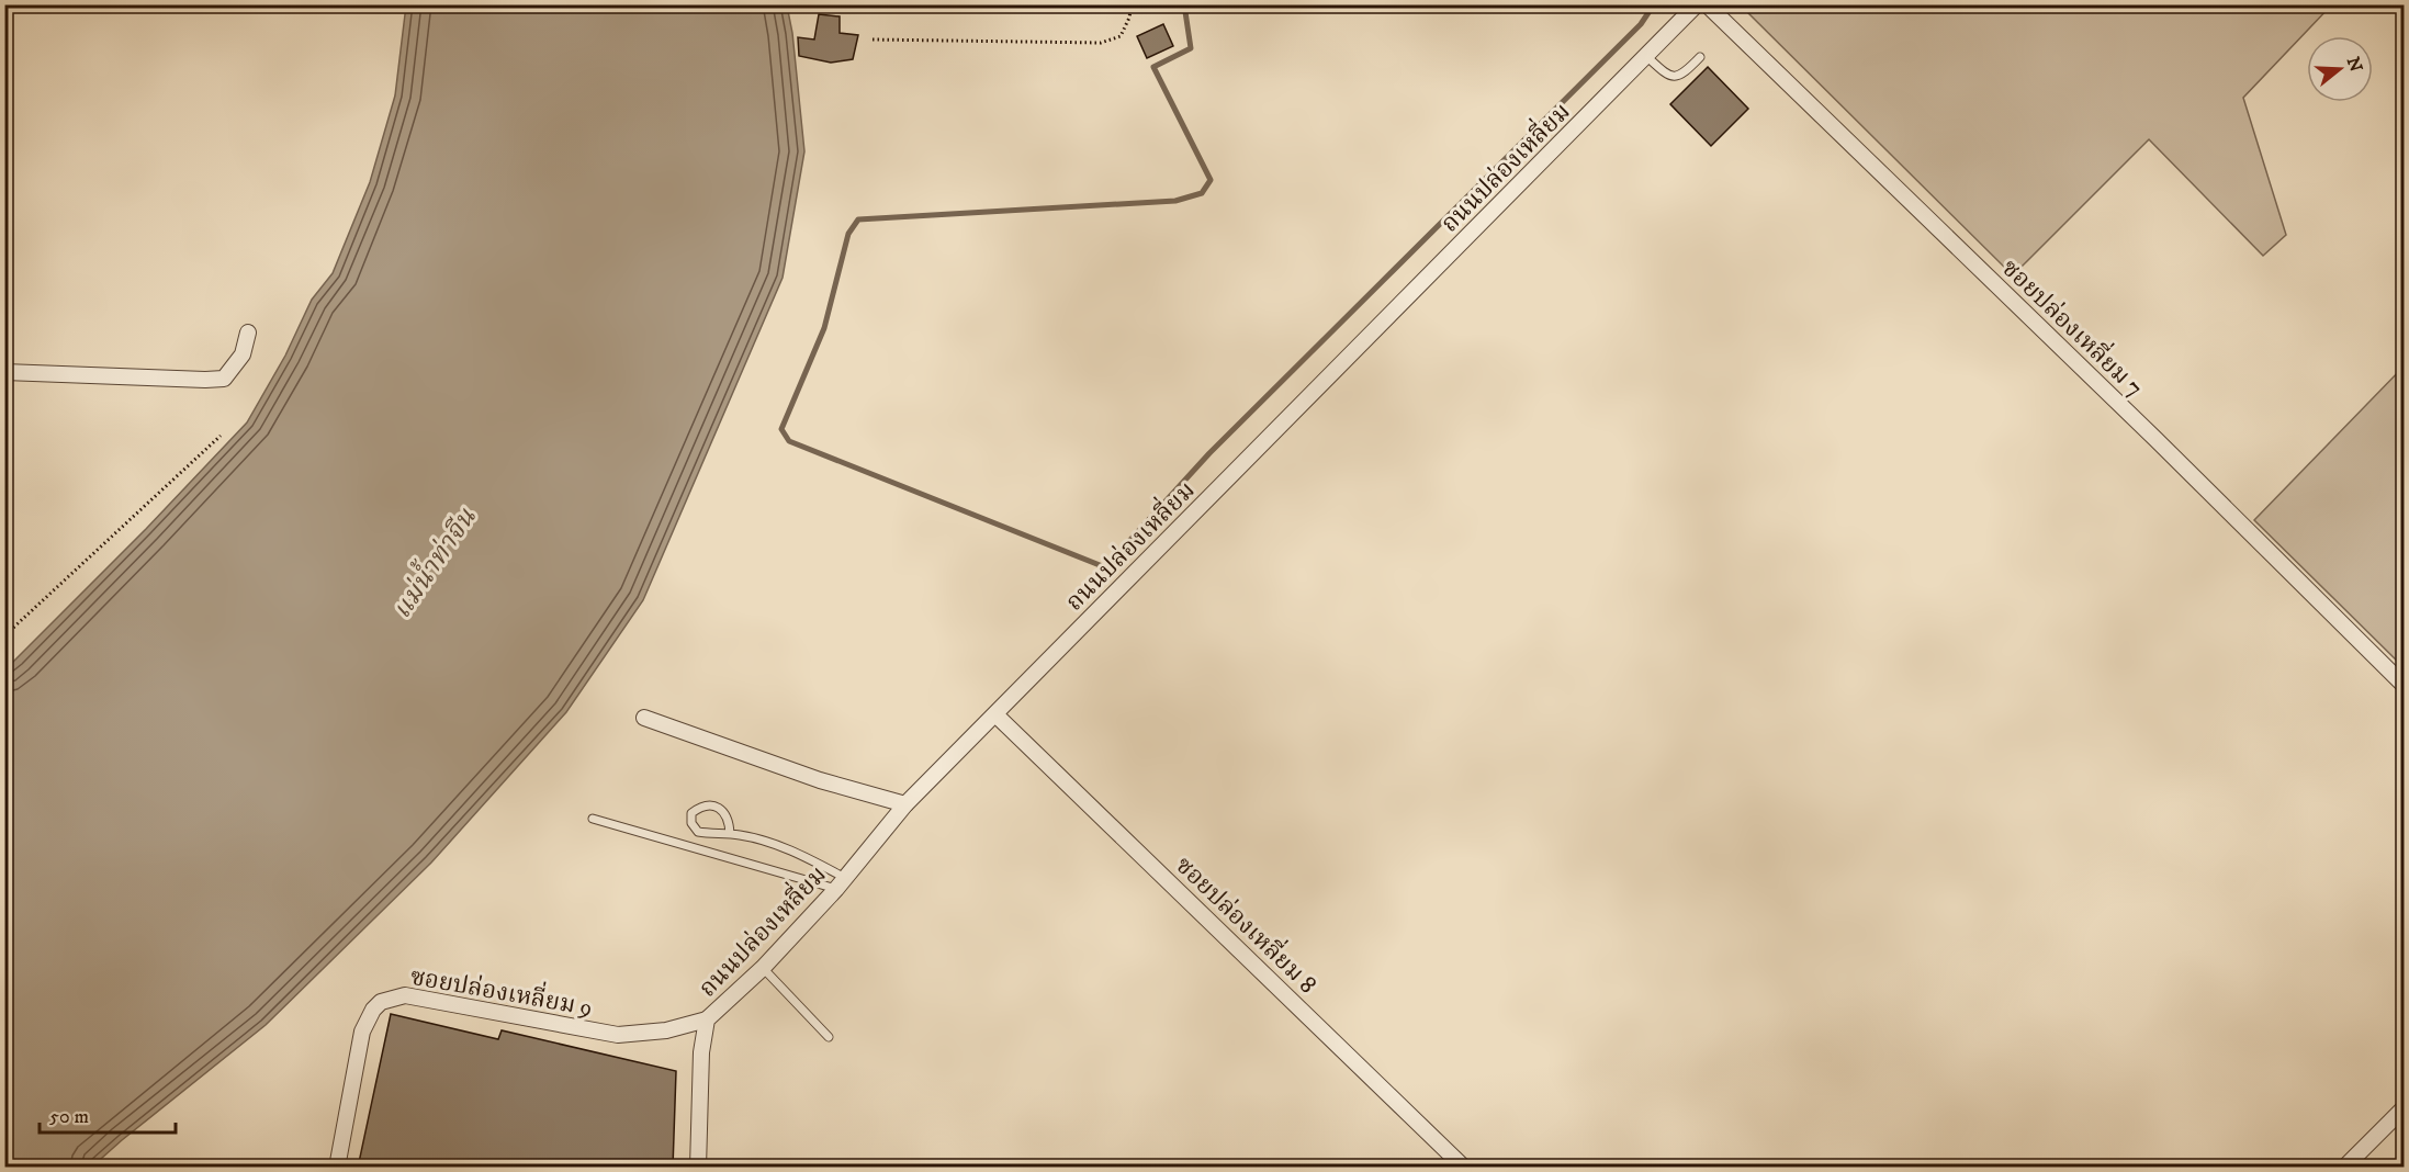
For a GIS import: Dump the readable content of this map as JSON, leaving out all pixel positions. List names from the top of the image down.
{
  "streets": {
    "street": [
      "ถนนปล่องเหลี่ยม",
      "ซอยปล่องเหลี่ยม 7",
      "ซอยปล่องเหลี่ยม 8",
      "ซอยปล่องเหลี่ยม 9"
    ]
  },
  "crossings": [
    ["ถนนปล่องเหลี่ยม", "ซอยปล่องเหลี่ยม 8"],
    ["ถนนปล่องเหลี่ยม", "ซอยปล่องเหลี่ยม 9"]
  ],
  "water": ["แม่น้ำท่าจีน"],
  "scale_bar": "50 m",
  "north": "right"
}
